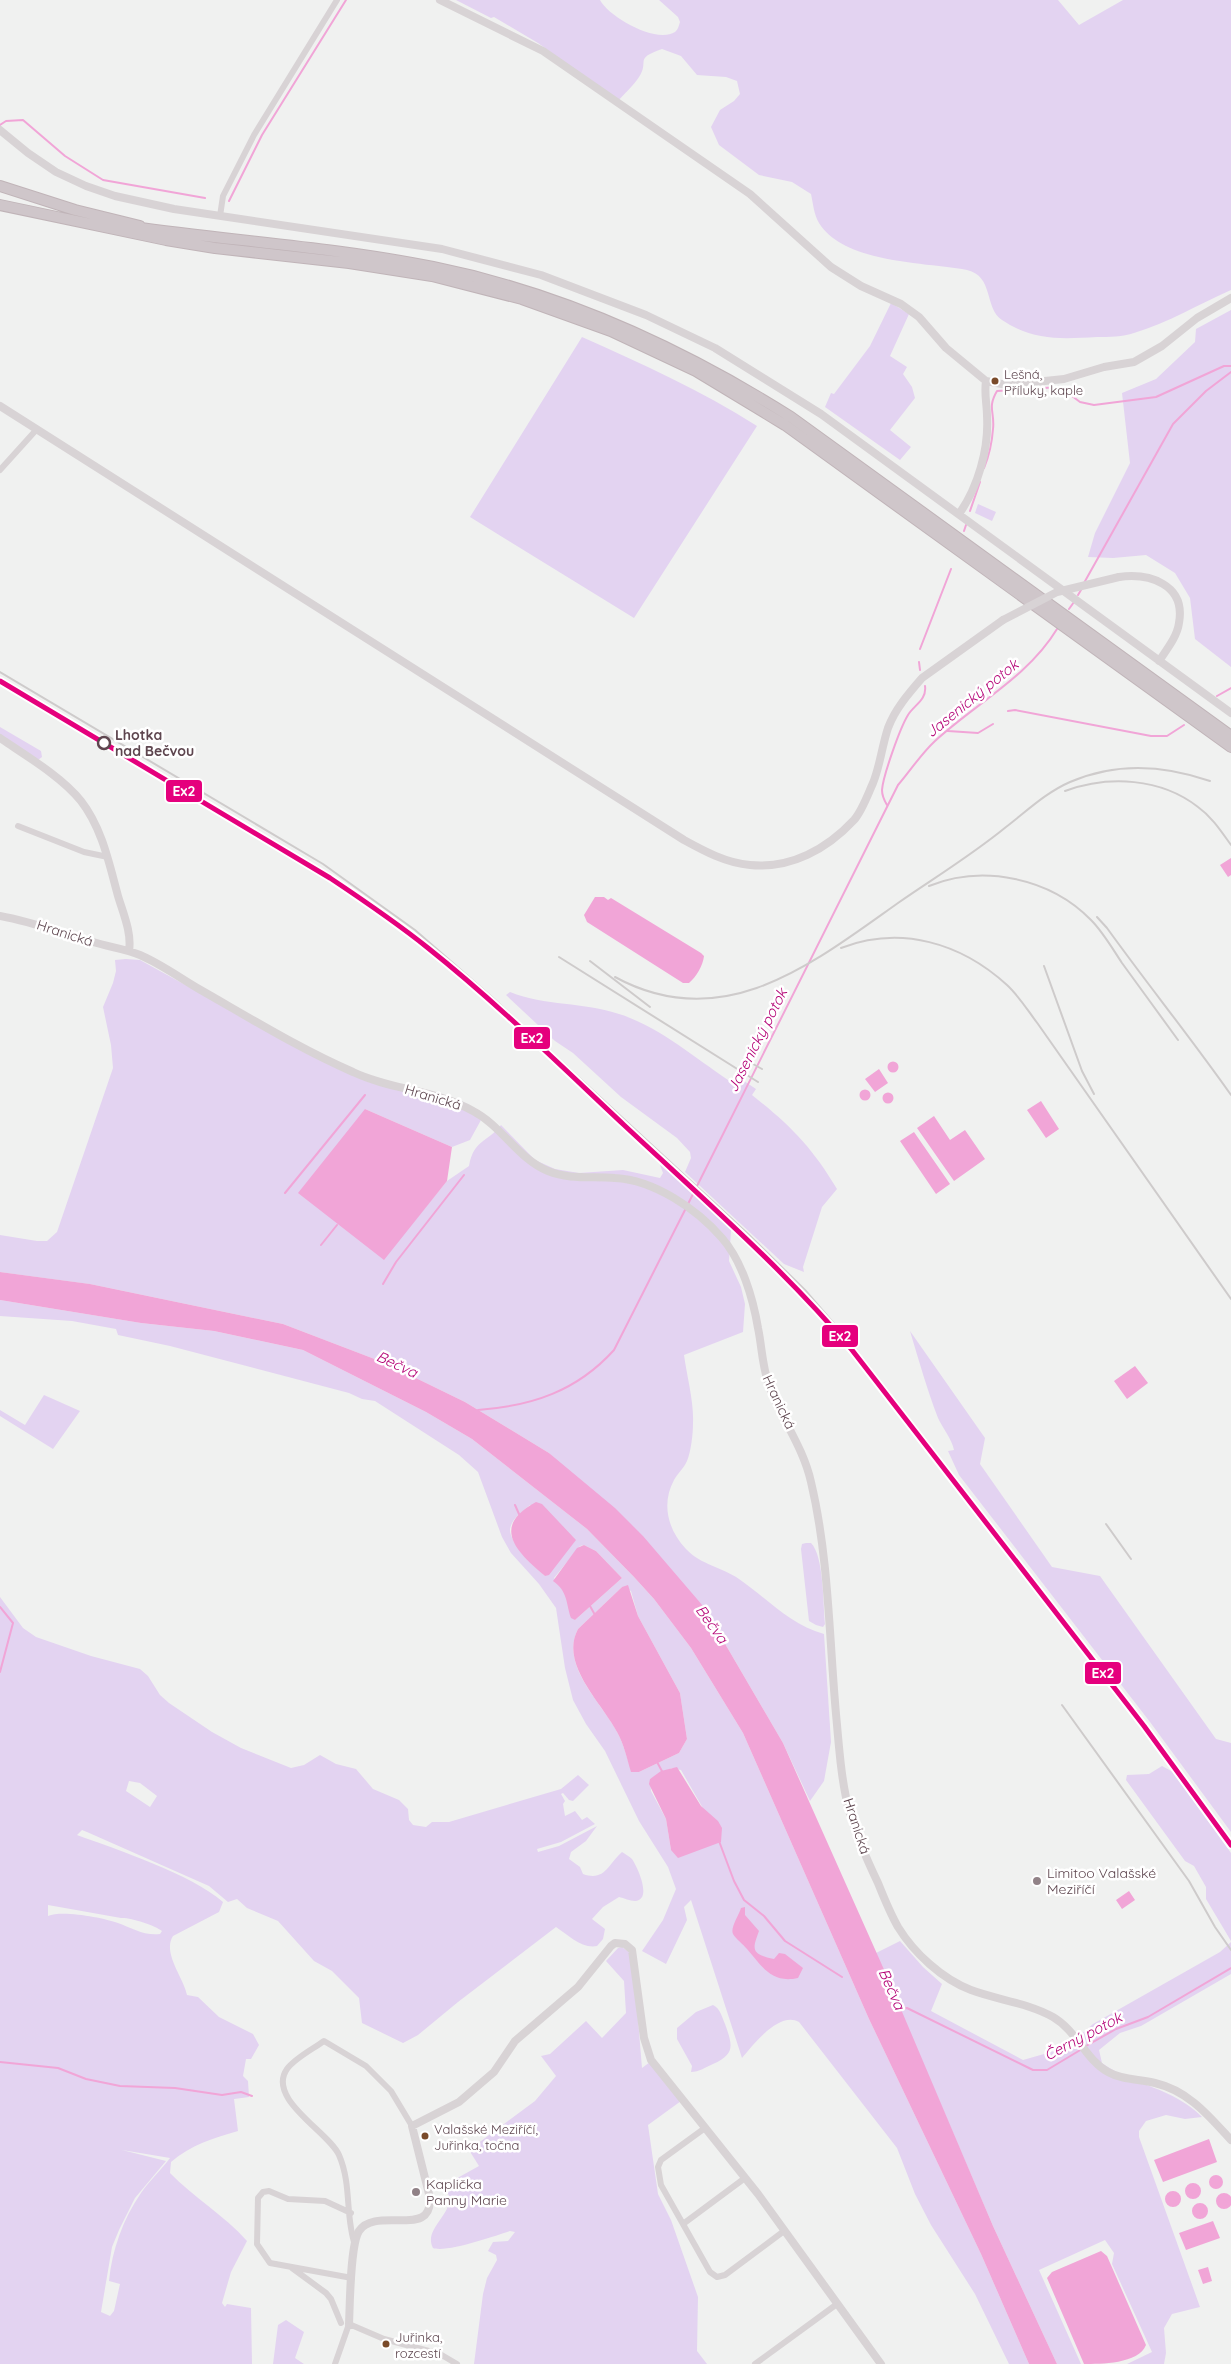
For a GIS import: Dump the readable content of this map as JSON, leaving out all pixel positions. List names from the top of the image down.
{
  "streets": {
    "street": ["Hranická"]
  },
  "water": ["Jasenický potok", "Bečva", "Černý potok"],
  "places": [
    "Lešná, Příluky, kaple",
    "Lhotka nad Bečvou",
    "Limitoo Valašské Meziříčí",
    "Valašské Meziříčí, Juřinka, točna",
    "Kaplička Panny Marie",
    "Juřinka, rozcestí"
  ],
  "lines": ["transit line Ex2"]
}
